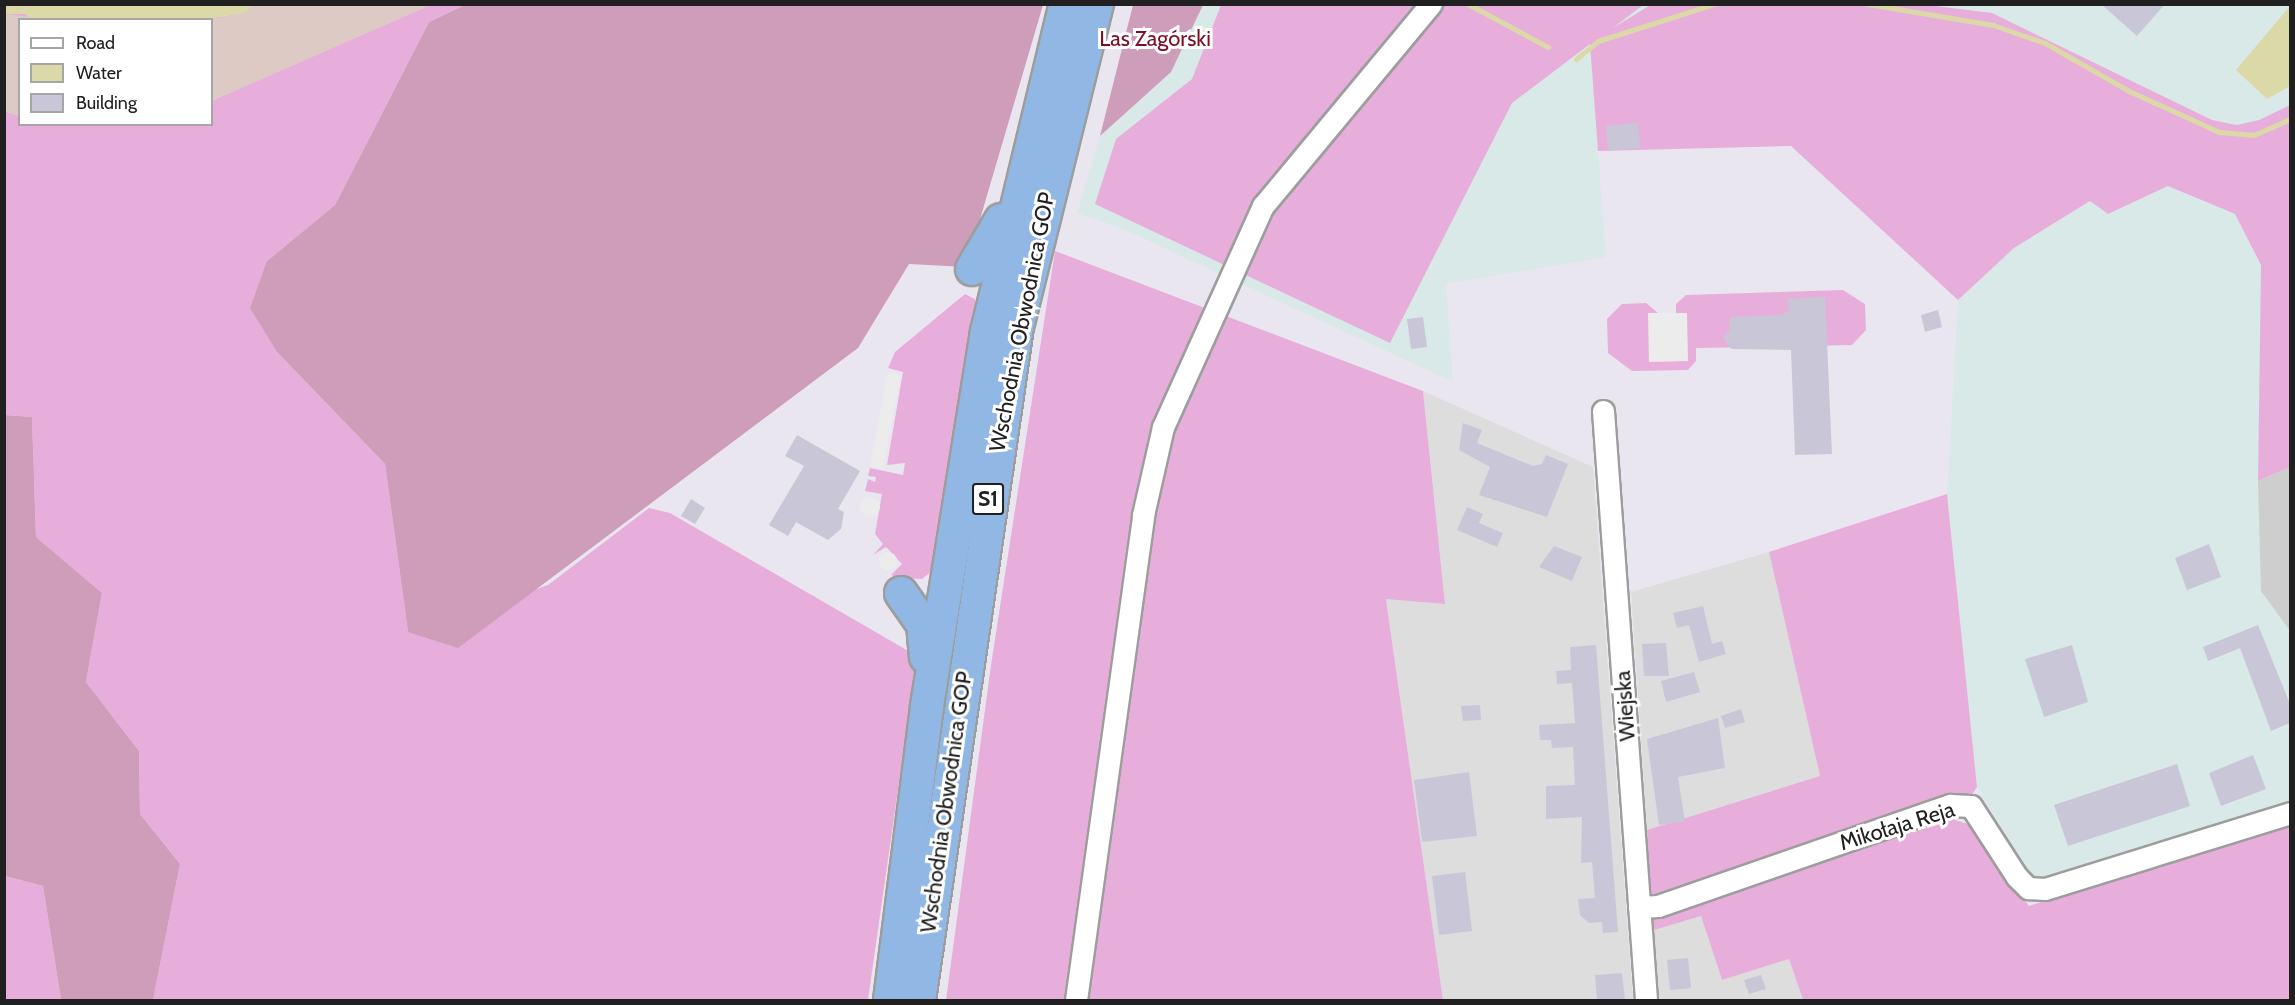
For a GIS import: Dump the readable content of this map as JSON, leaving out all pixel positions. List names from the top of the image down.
{
  "streets": {
    "highway": ["Wschodnia Obwodnica GOP", "S1"],
    "street": ["Wiejska", "Mikołaja Reja"]
  },
  "crossings": [
    ["Wiejska", "Mikołaja Reja"]
  ],
  "parks": ["Las Zagórski"],
  "legend": ["Road", "Water", "Building"]
}
